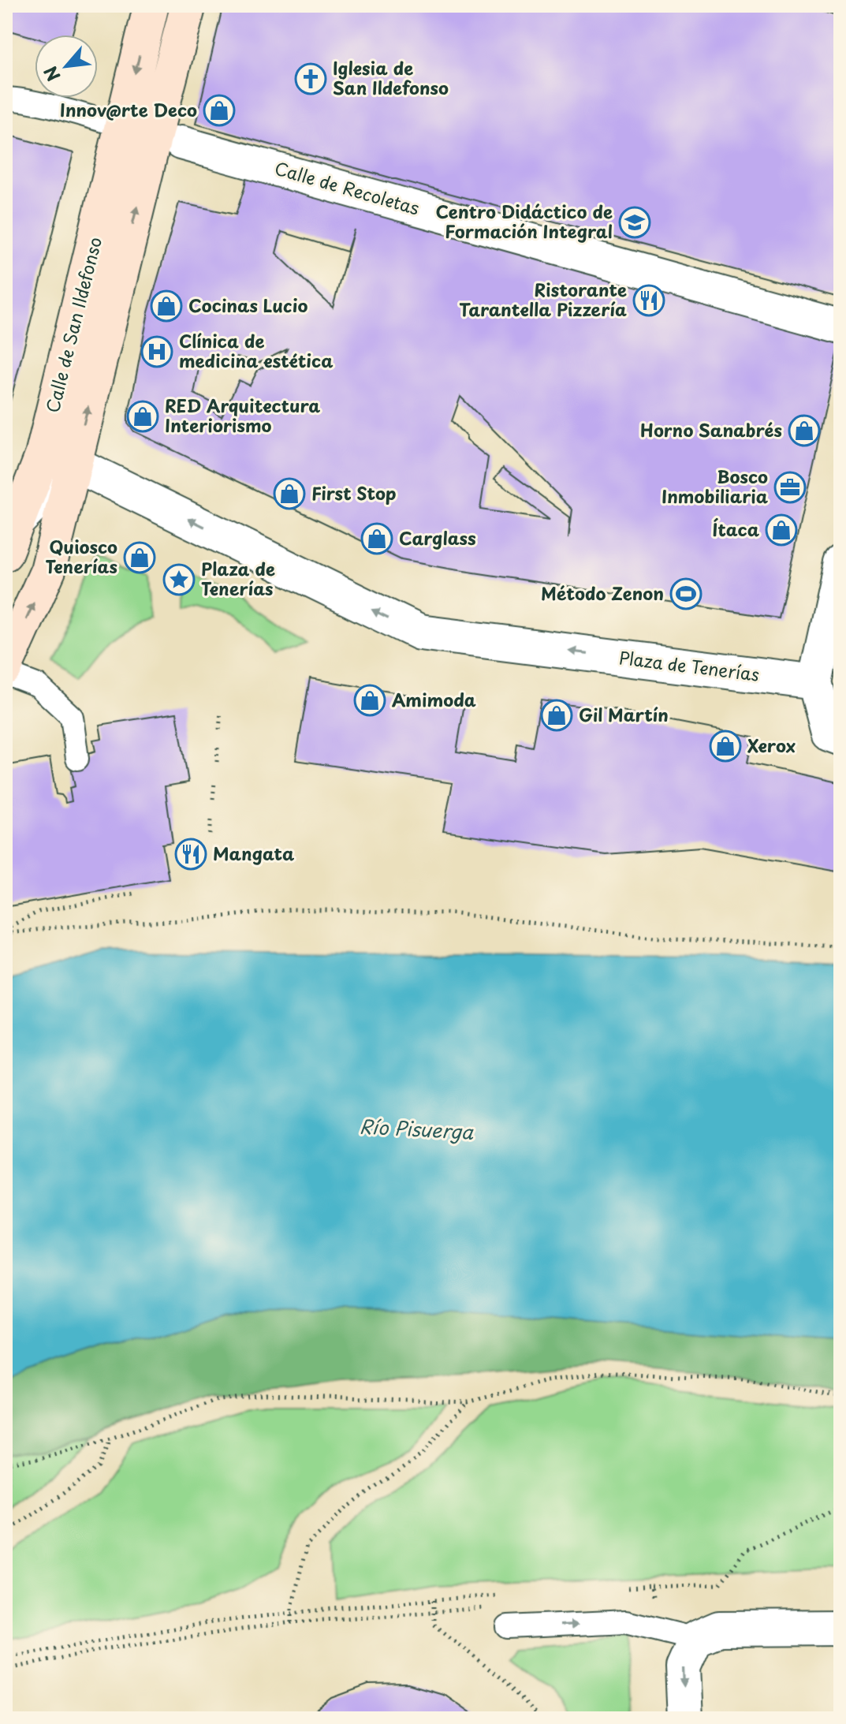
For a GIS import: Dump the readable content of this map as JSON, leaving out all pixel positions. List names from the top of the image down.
{
  "streets": {
    "main road": ["Calle de San Ildefonso"],
    "street": ["Calle de Recoletas", "Plaza de Tenerías"]
  },
  "crossings": [
    ["Calle de Recoletas", "Calle de San Ildefonso"],
    ["Calle de San Ildefonso", "Plaza de Tenerías"]
  ],
  "one_way": ["Plaza de Tenerías"],
  "water": ["Río Pisuerga"],
  "places": {
    "church": ["Iglesia de San Ildefonso"],
    "shop": [
      "Innov@rte Deco",
      "Cocinas Lucio",
      "RED Arquitectura Interiorismo",
      "Horno Sanabrés",
      "First Stop",
      "Ítaca",
      "Carglass",
      "Quiosco Tenerías",
      "Amimoda",
      "Gil Martín",
      "Xerox"
    ],
    "school or university": ["Centro Didáctico de Formación Integral"],
    "restaurant": ["Ristorante Tarantella Pizzería", "Mangata"],
    "hospital": ["Clínica de medicina estética"],
    "office": ["Bosco Inmobiliaria"],
    "place": ["Plaza de Tenerías"],
    "sports": ["Método Zenon"]
  },
  "north": "bottom left"
}
